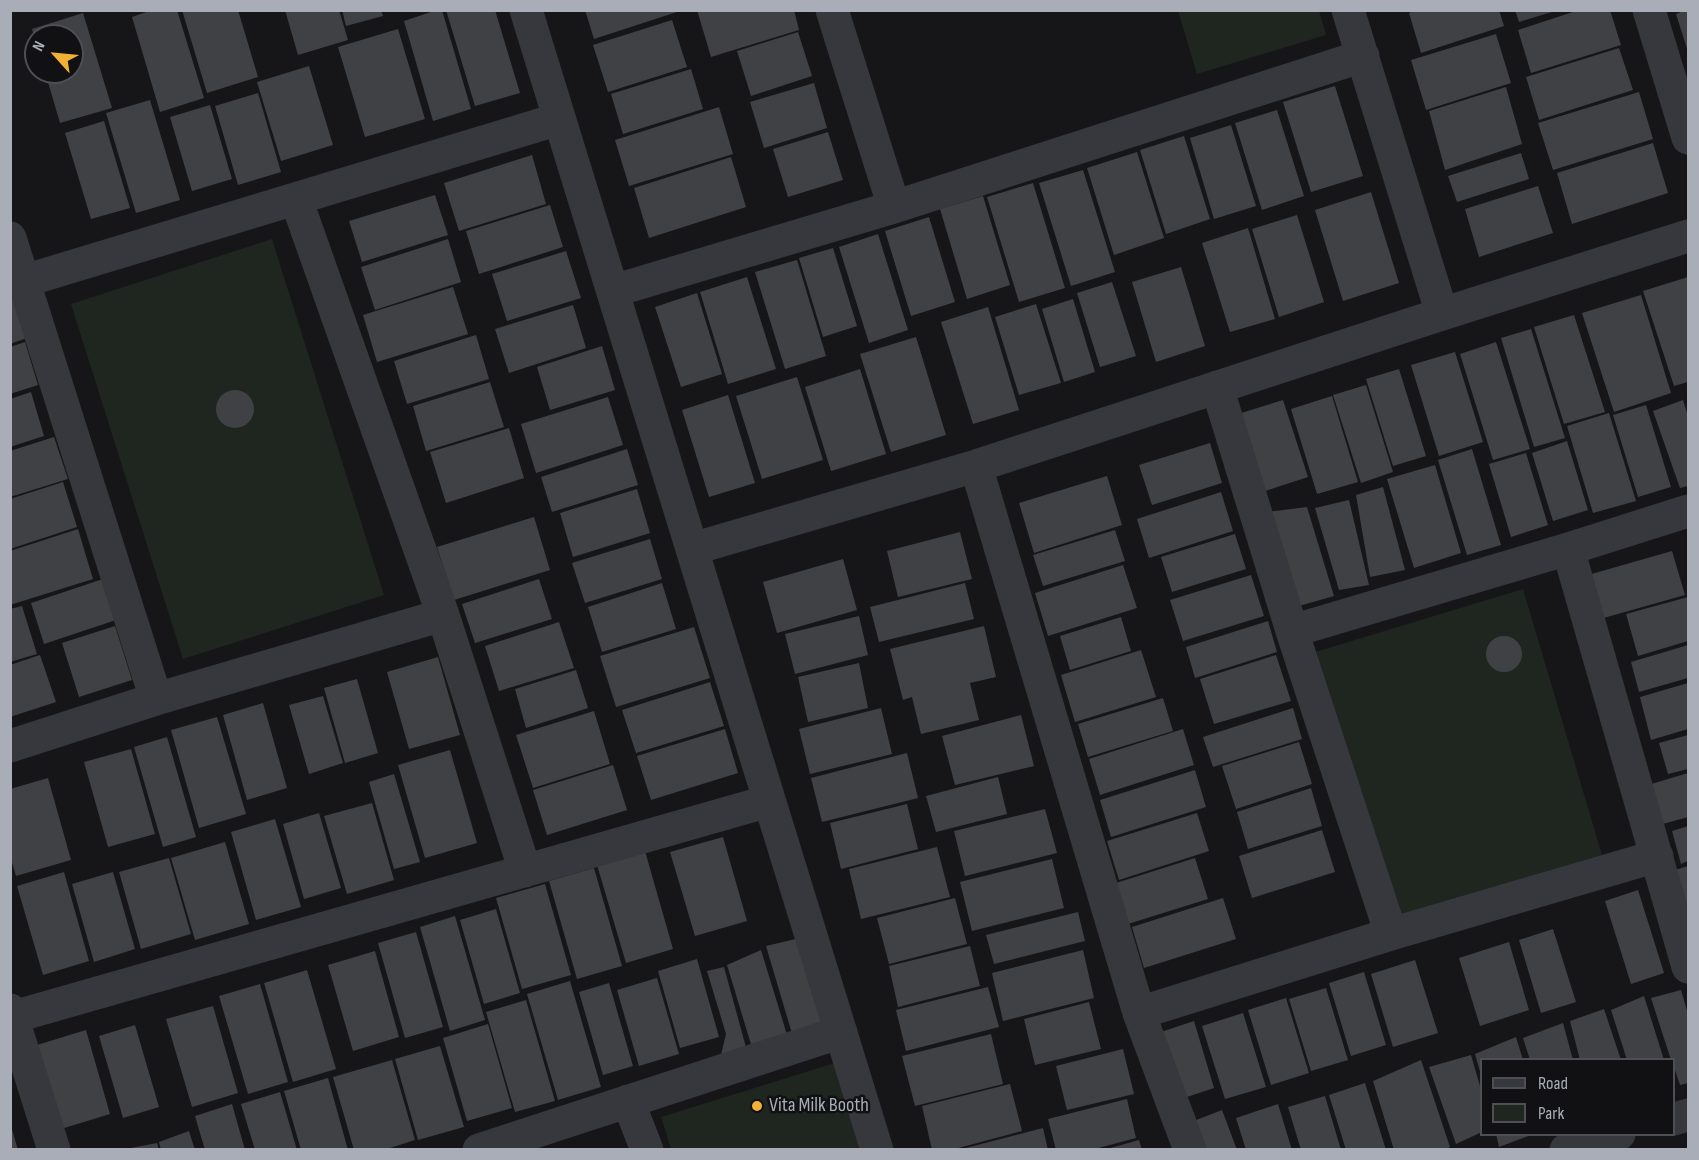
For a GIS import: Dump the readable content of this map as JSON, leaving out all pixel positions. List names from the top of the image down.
{
  "places": ["Vita Milk Booth"],
  "legend": ["Road", "Park"],
  "north": "top left"
}
